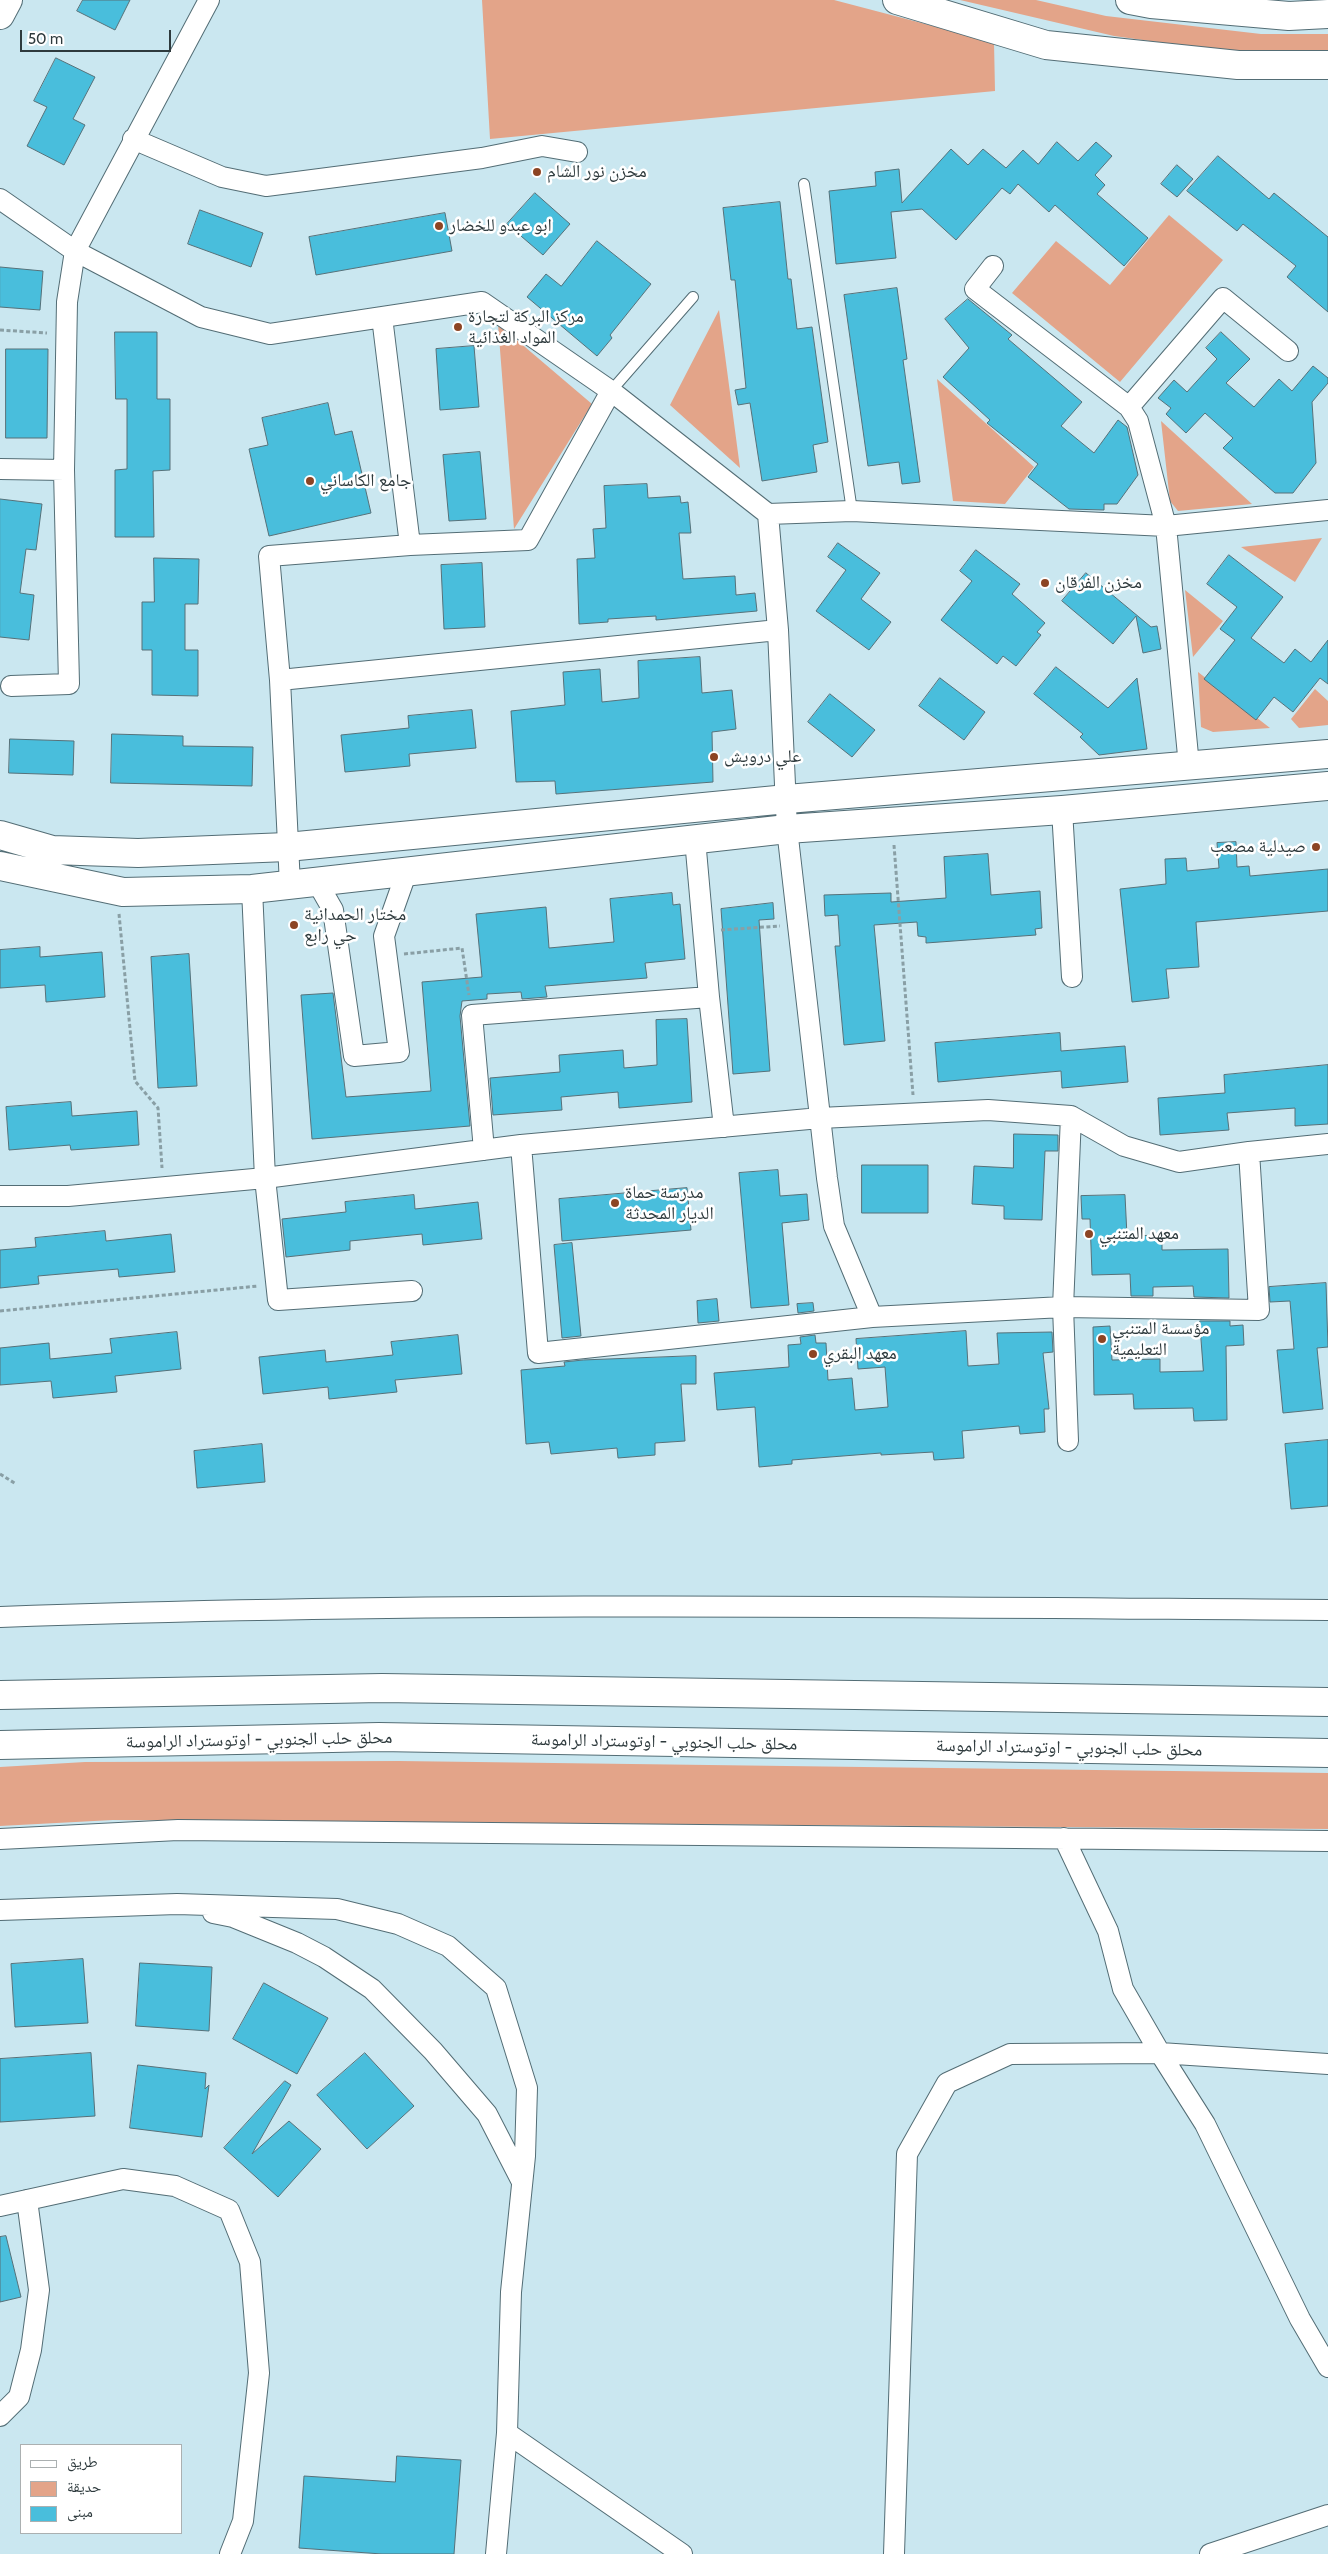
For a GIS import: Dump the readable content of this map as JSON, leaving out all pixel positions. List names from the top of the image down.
{
  "streets": {
    "main road": ["محلق حلب الجنوبي - اوتوستراد الراموسة"]
  },
  "places": [
    "مخزن نور الشام",
    "ابو عبدو للخضار",
    "مركز البركة لتجارة المواد الغذائية",
    "جامع الكاساني",
    "مخزن الفرقان",
    "علي درويش",
    "صيدلية مصعب",
    "مختار الحمدانية حي رابع",
    "مدرسة حماة الديار المحدثة",
    "معهد المتنبي",
    "مؤسسة المتنبي التعليمية",
    "معهد البقري"
  ],
  "legend": ["طريق", "حديقة", "مبنى"],
  "scale_bar": "50 m"
}
